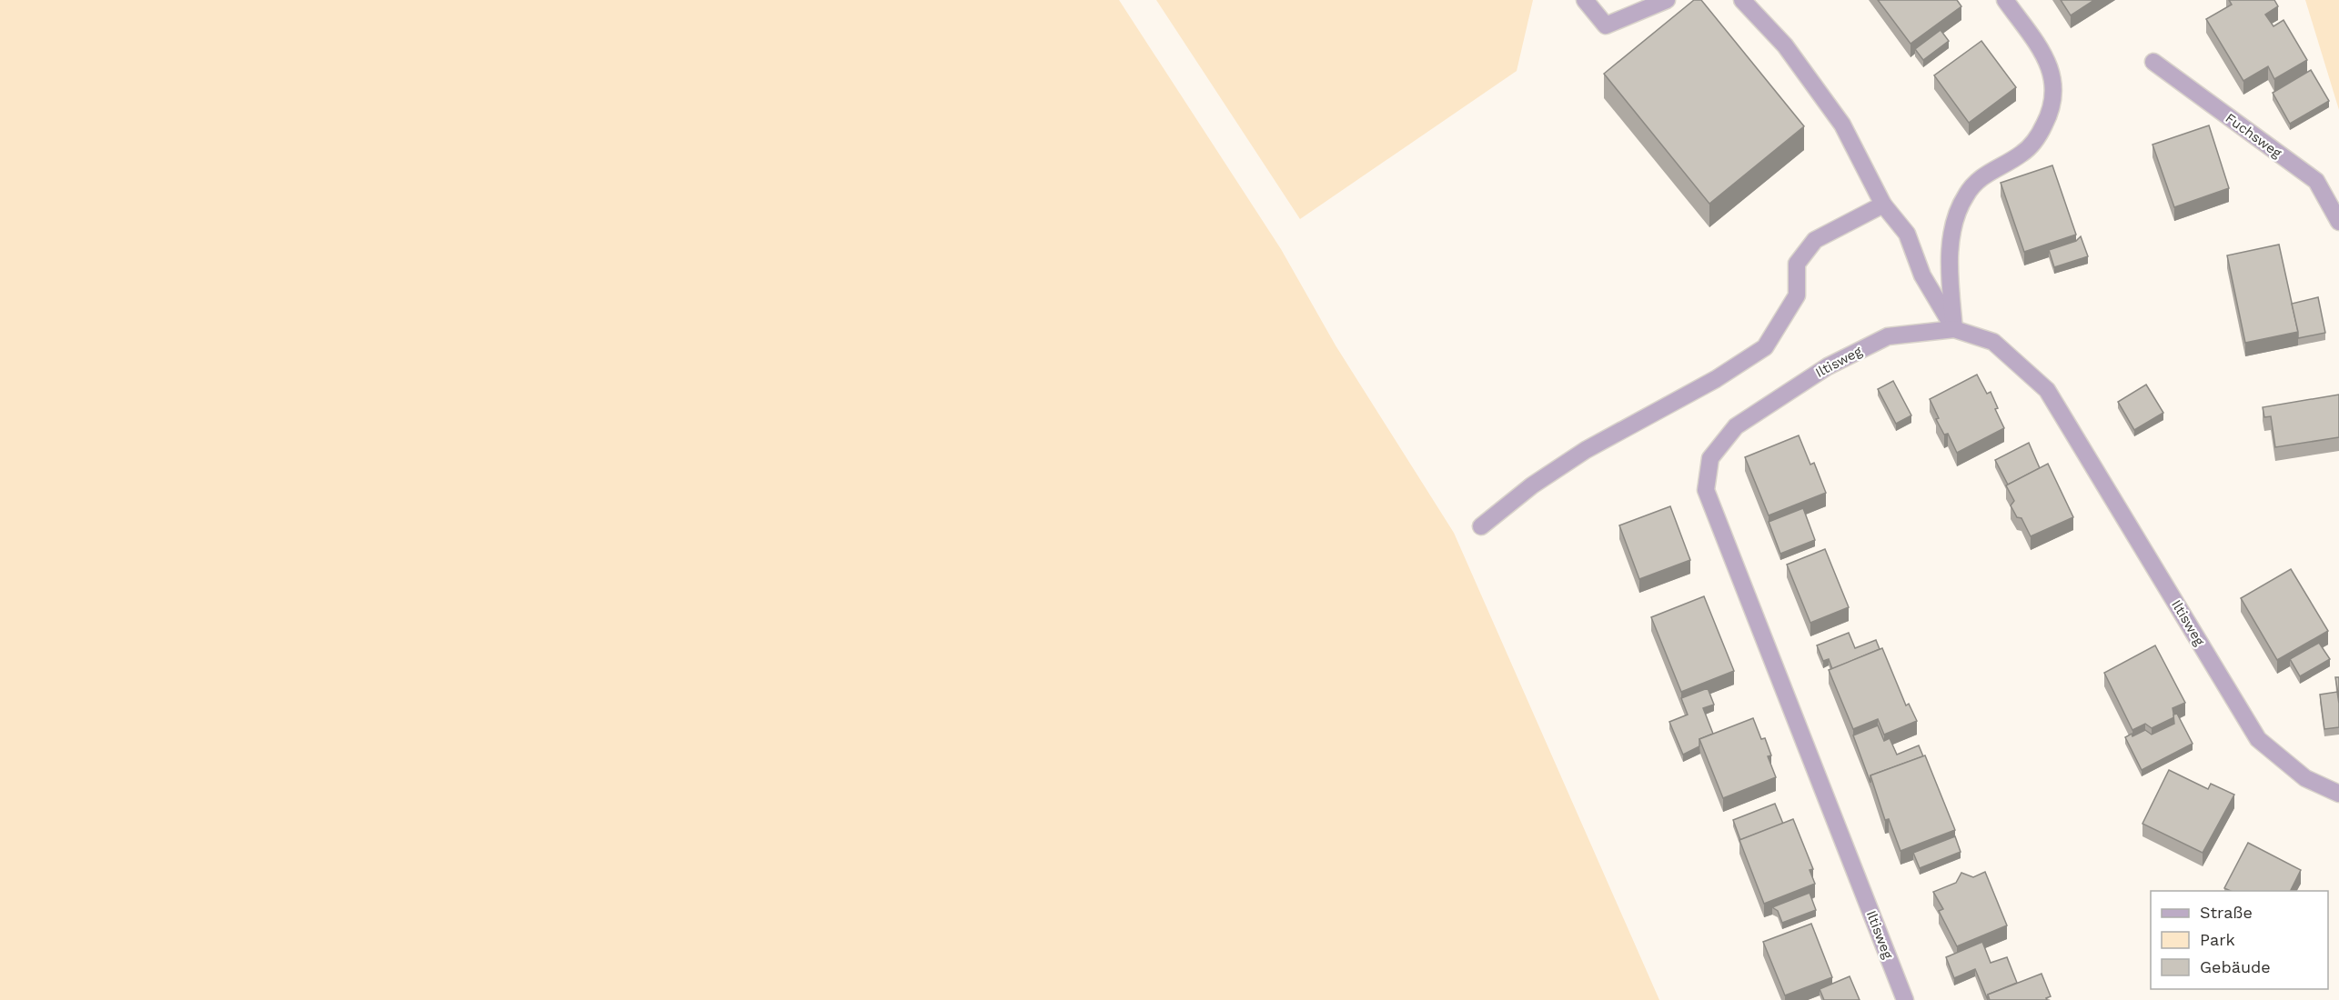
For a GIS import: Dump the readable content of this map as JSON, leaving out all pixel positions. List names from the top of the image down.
{
  "streets": {
    "street": ["Fuchsweg", "Iltisweg"]
  },
  "legend": ["Straße", "Park", "Gebäude"]
}
